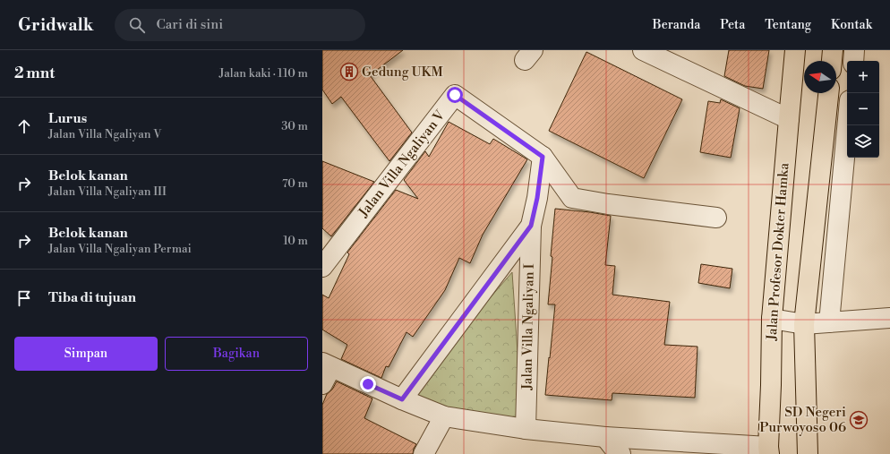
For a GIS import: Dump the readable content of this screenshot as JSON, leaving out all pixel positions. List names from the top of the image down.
{
  "streets": {
    "main road": ["Jalan Profesor Dokter Hamka"],
    "street": ["Jalan Villa Ngaliyan V", "Jalan Villa Ngaliyan I"]
  },
  "places": {
    "building": ["Gedung UKM"],
    "school or university": ["SD Negeri Purwoyoso 06"]
  },
  "north": "left",
  "page": {
    "header": "Gridwalk",
    "search": "Cari di sini",
    "nav": [
      "Beranda",
      "Peta",
      "Tentang",
      "Kontak"
    ],
    "heading": ["2 mnt", "Jalan kaki · 110 m"],
    "map_buttons": ["+", "−"],
    "list": [
      ["Lurus", "Jalan Villa Ngaliyan V", "30 m"],
      ["Belok kanan", "Jalan Villa Ngaliyan III", "70 m"],
      ["Belok kanan", "Jalan Villa Ngaliyan Permai", "10 m"],
      "Tiba di tujuan"
    ],
    "buttons": ["Simpan", "Bagikan"]
  }
}
